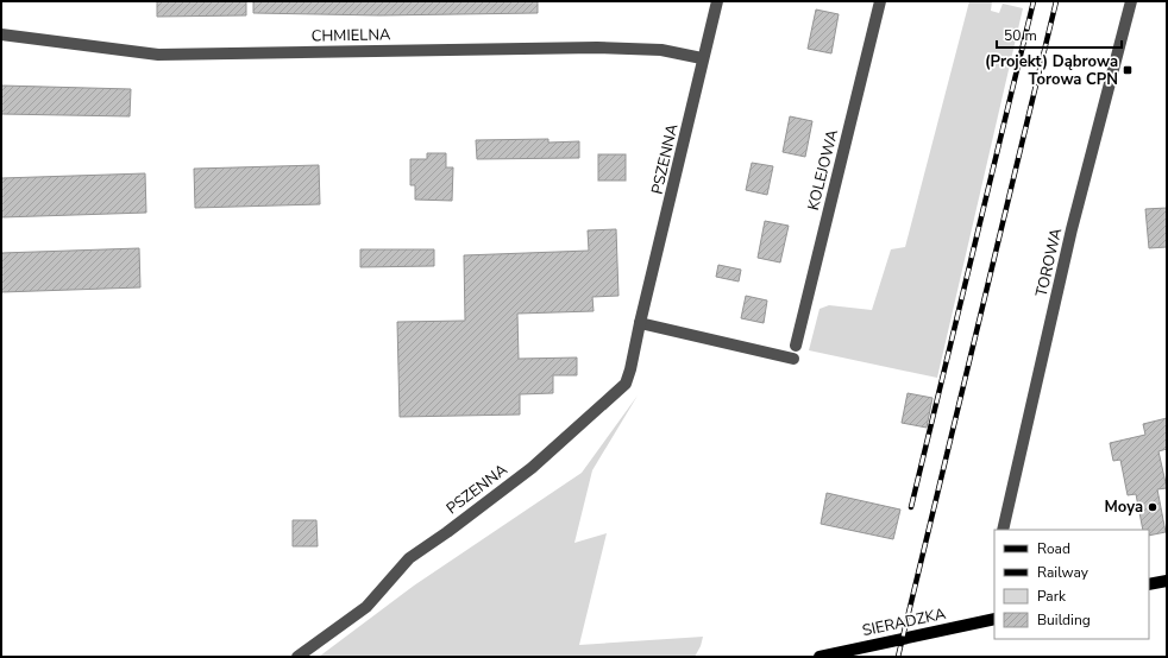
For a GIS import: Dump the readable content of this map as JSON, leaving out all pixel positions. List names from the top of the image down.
{
  "streets": {
    "main road": ["SIERADZKA"],
    "street": [
      "CHMIELNA",
      "PSZENNA",
      "KOLEJOWA",
      "TOROWA"
    ]
  },
  "crossings": [
    ["CHMIELNA", "PSZENNA"]
  ],
  "places": {
    "transit": ["(Projekt) Dąbrowa Torowa CPN"],
    "other": ["Moya"]
  },
  "legend": [
    "Road",
    "Railway",
    "Park",
    "Building"
  ],
  "scale_bar": "50 m"
}
